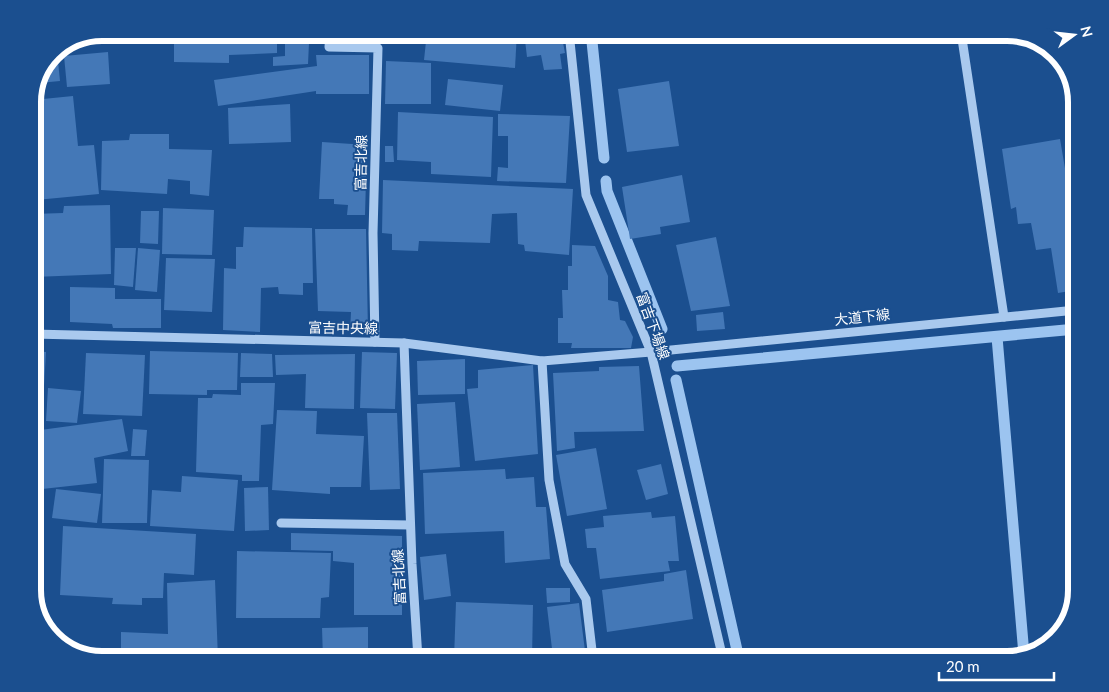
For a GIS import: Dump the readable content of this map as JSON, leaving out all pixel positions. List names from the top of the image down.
{
  "streets": {
    "street": [
      "富吉北線",
      "大道下線",
      "富吉下場線",
      "富吉中央線"
    ]
  },
  "crossings": [
    ["富吉北線", "富吉中央線"],
    ["大道下線", "富吉下場線"],
    ["大道下線", "富吉中央線"],
    ["富吉下場線", "富吉中央線"]
  ],
  "scale_bar": "20 m",
  "north": "right"
}
